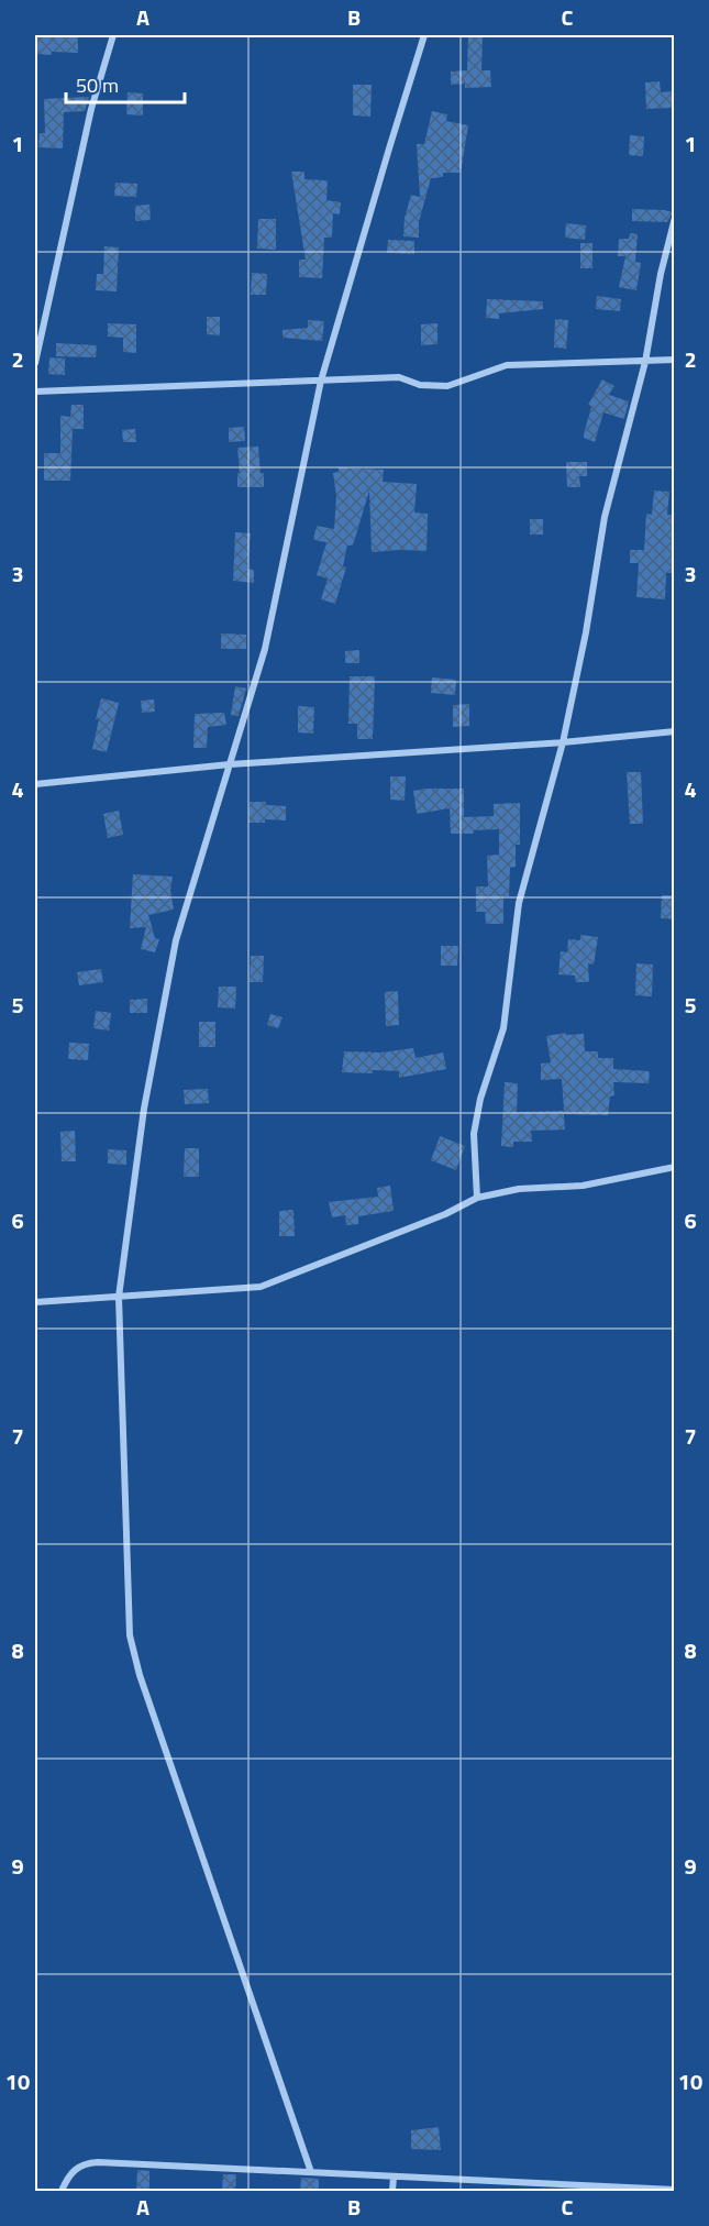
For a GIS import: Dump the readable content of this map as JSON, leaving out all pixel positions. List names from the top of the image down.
{
  "scale_bar": "50 m",
  "grid": {
    "columns": ["A", "B", "C"],
    "rows": [
      "1",
      "2",
      "3",
      "4",
      "5",
      "6",
      "7",
      "8",
      "9",
      "10"
    ]
  }
}
